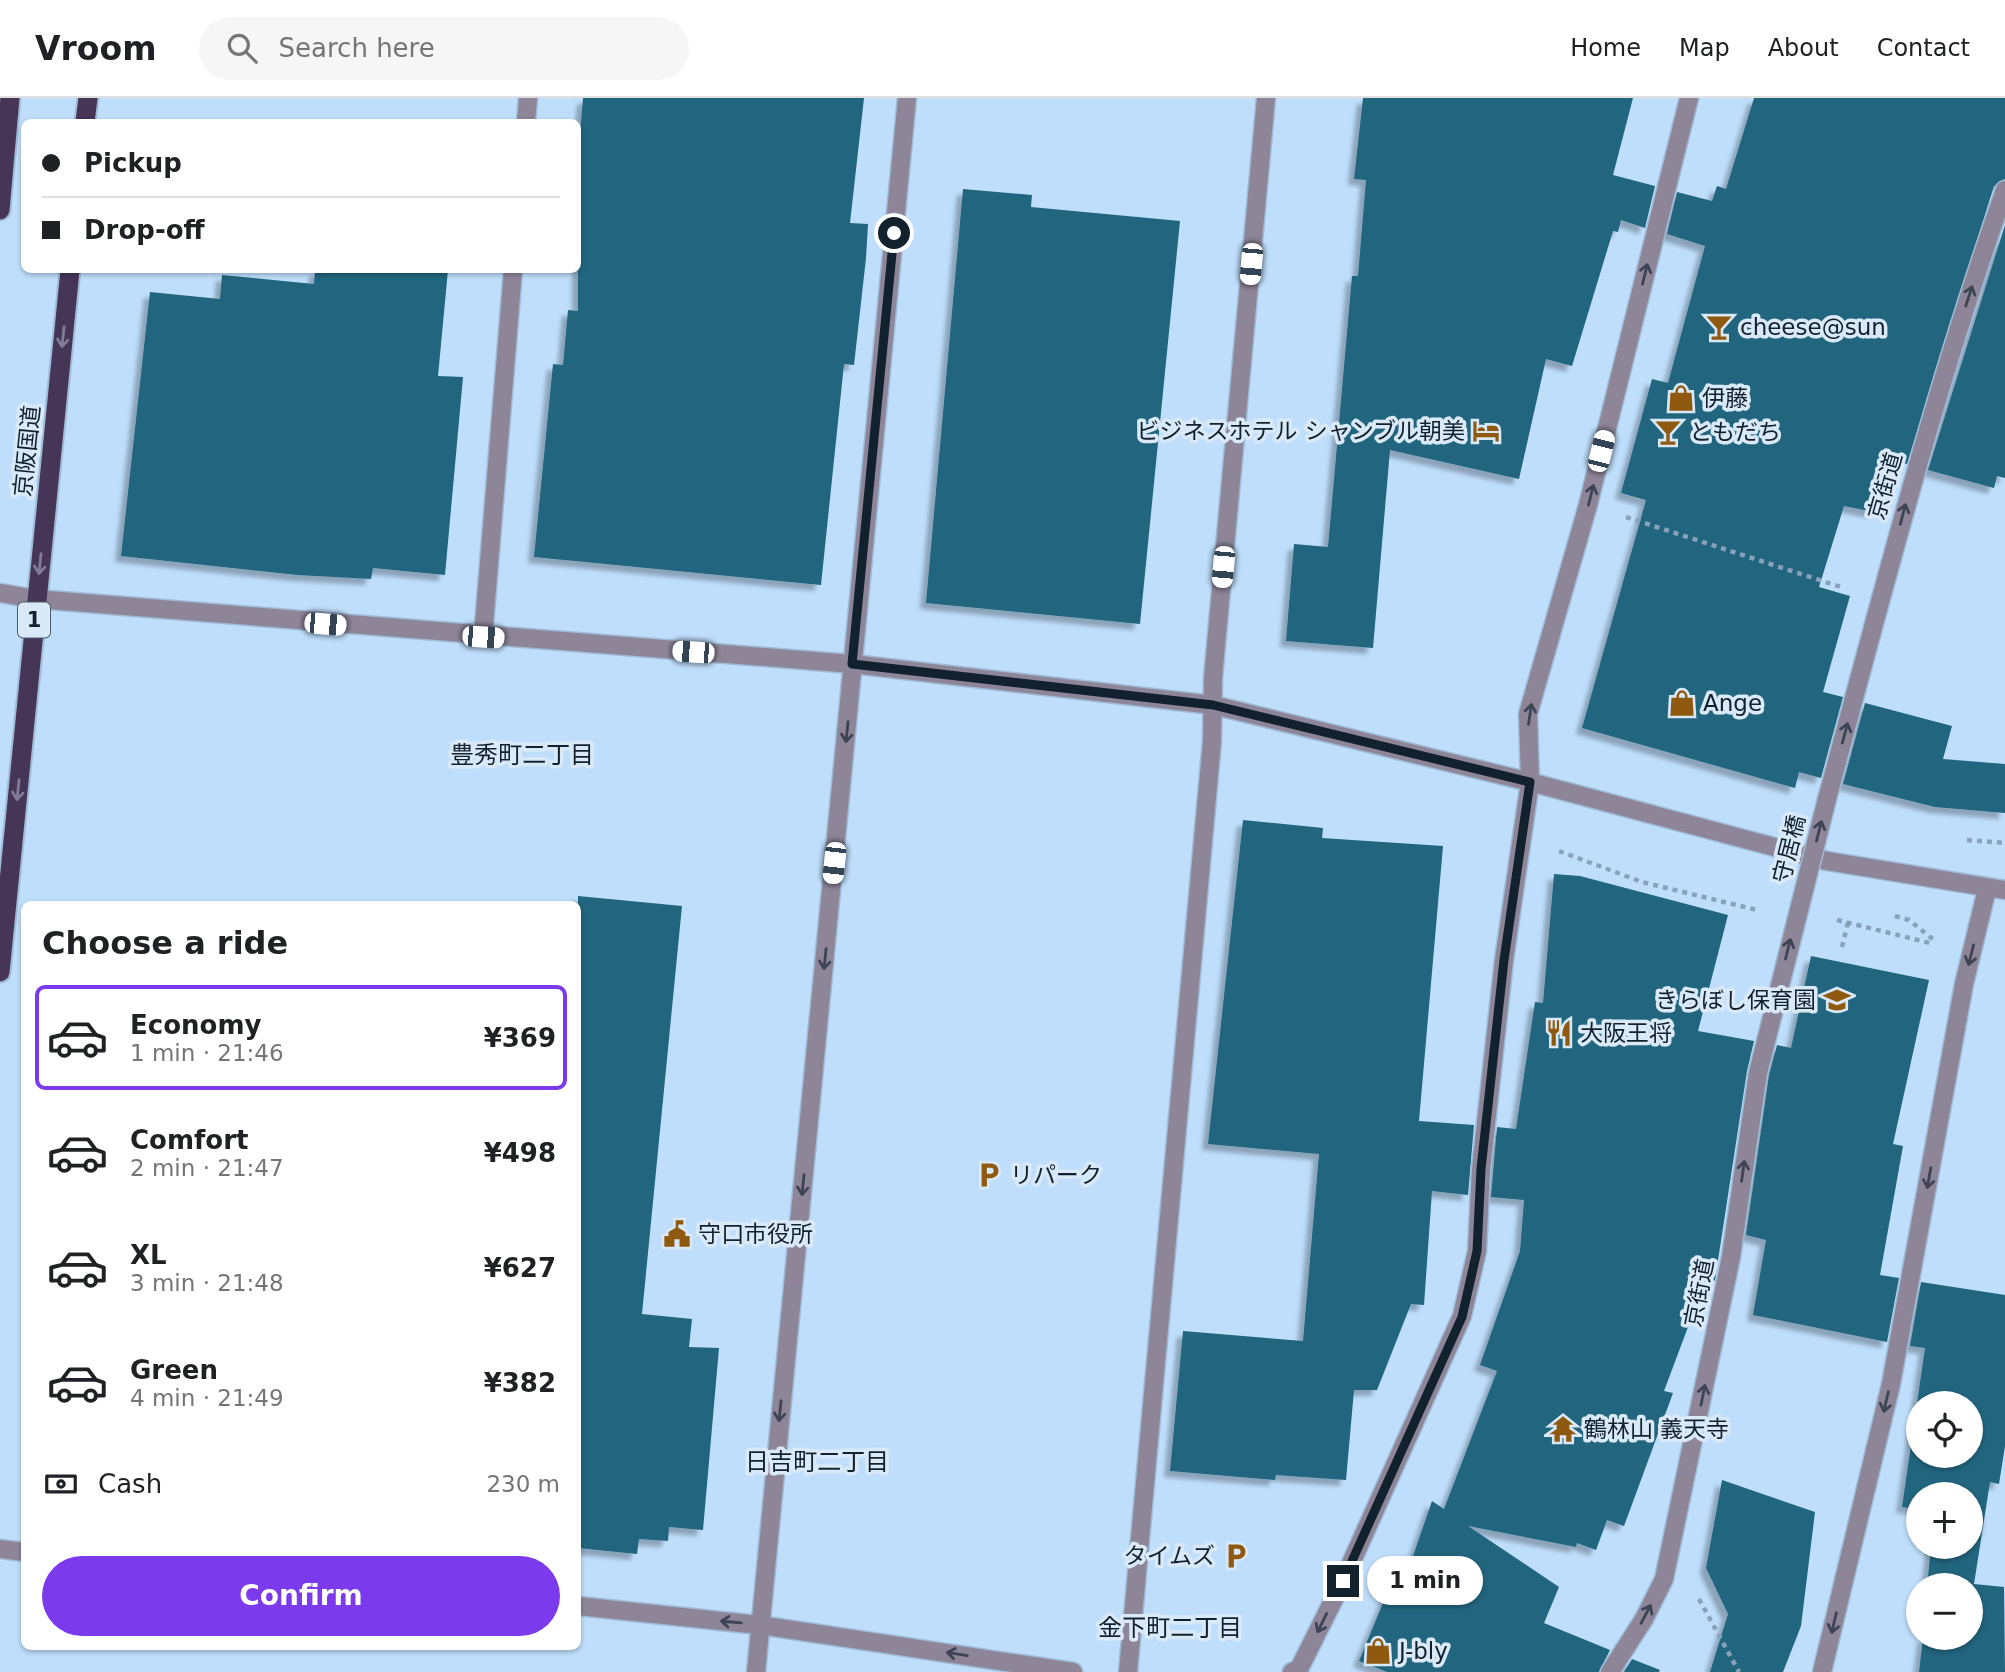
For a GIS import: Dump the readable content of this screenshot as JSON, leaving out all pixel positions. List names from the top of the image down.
{
  "streets": {
    "highway": ["京阪国道", "1"],
    "street": ["京街道", "守居橋"]
  },
  "crossings": [
    ["京街道", "守居橋"]
  ],
  "one_way": ["京阪国道", "京街道", "守居橋"],
  "districts": ["豊秀町二丁目", "日吉町二丁目", "金下町二丁目"],
  "places": {
    "bar": ["cheese@sun", "ともだち"],
    "shop": ["伊藤", "Ange", "J-bly"],
    "hotel": ["ビジネスホテル シャンブル朝美"],
    "school or university": ["きらぼし保育園"],
    "restaurant": ["大阪王将"],
    "parking": ["リパーク", "タイムズ"],
    "public building": ["守口市役所"],
    "temple": ["鶴林山 義天寺"]
  },
  "page": {
    "header": "Vroom",
    "search": "Search here",
    "nav": [
      "Home",
      "Map",
      "About",
      "Contact"
    ],
    "banner": ["Pickup", "Drop-off"],
    "heading": "Choose a ride",
    "list": [
      {
        "name": "Economy",
        "note": "1 min · 21:46",
        "value": "¥369"
      },
      {
        "name": "Comfort",
        "note": "2 min · 21:47",
        "value": "¥498"
      },
      {
        "name": "XL",
        "note": "3 min · 21:48",
        "value": "¥627"
      },
      {
        "name": "Green",
        "note": "4 min · 21:49",
        "value": "¥382"
      }
    ],
    "map_buttons": ["+", "−"],
    "pay": ["Cash", "230 m"],
    "buttons": "Confirm",
    "bubble": "1 min"
  }
}
